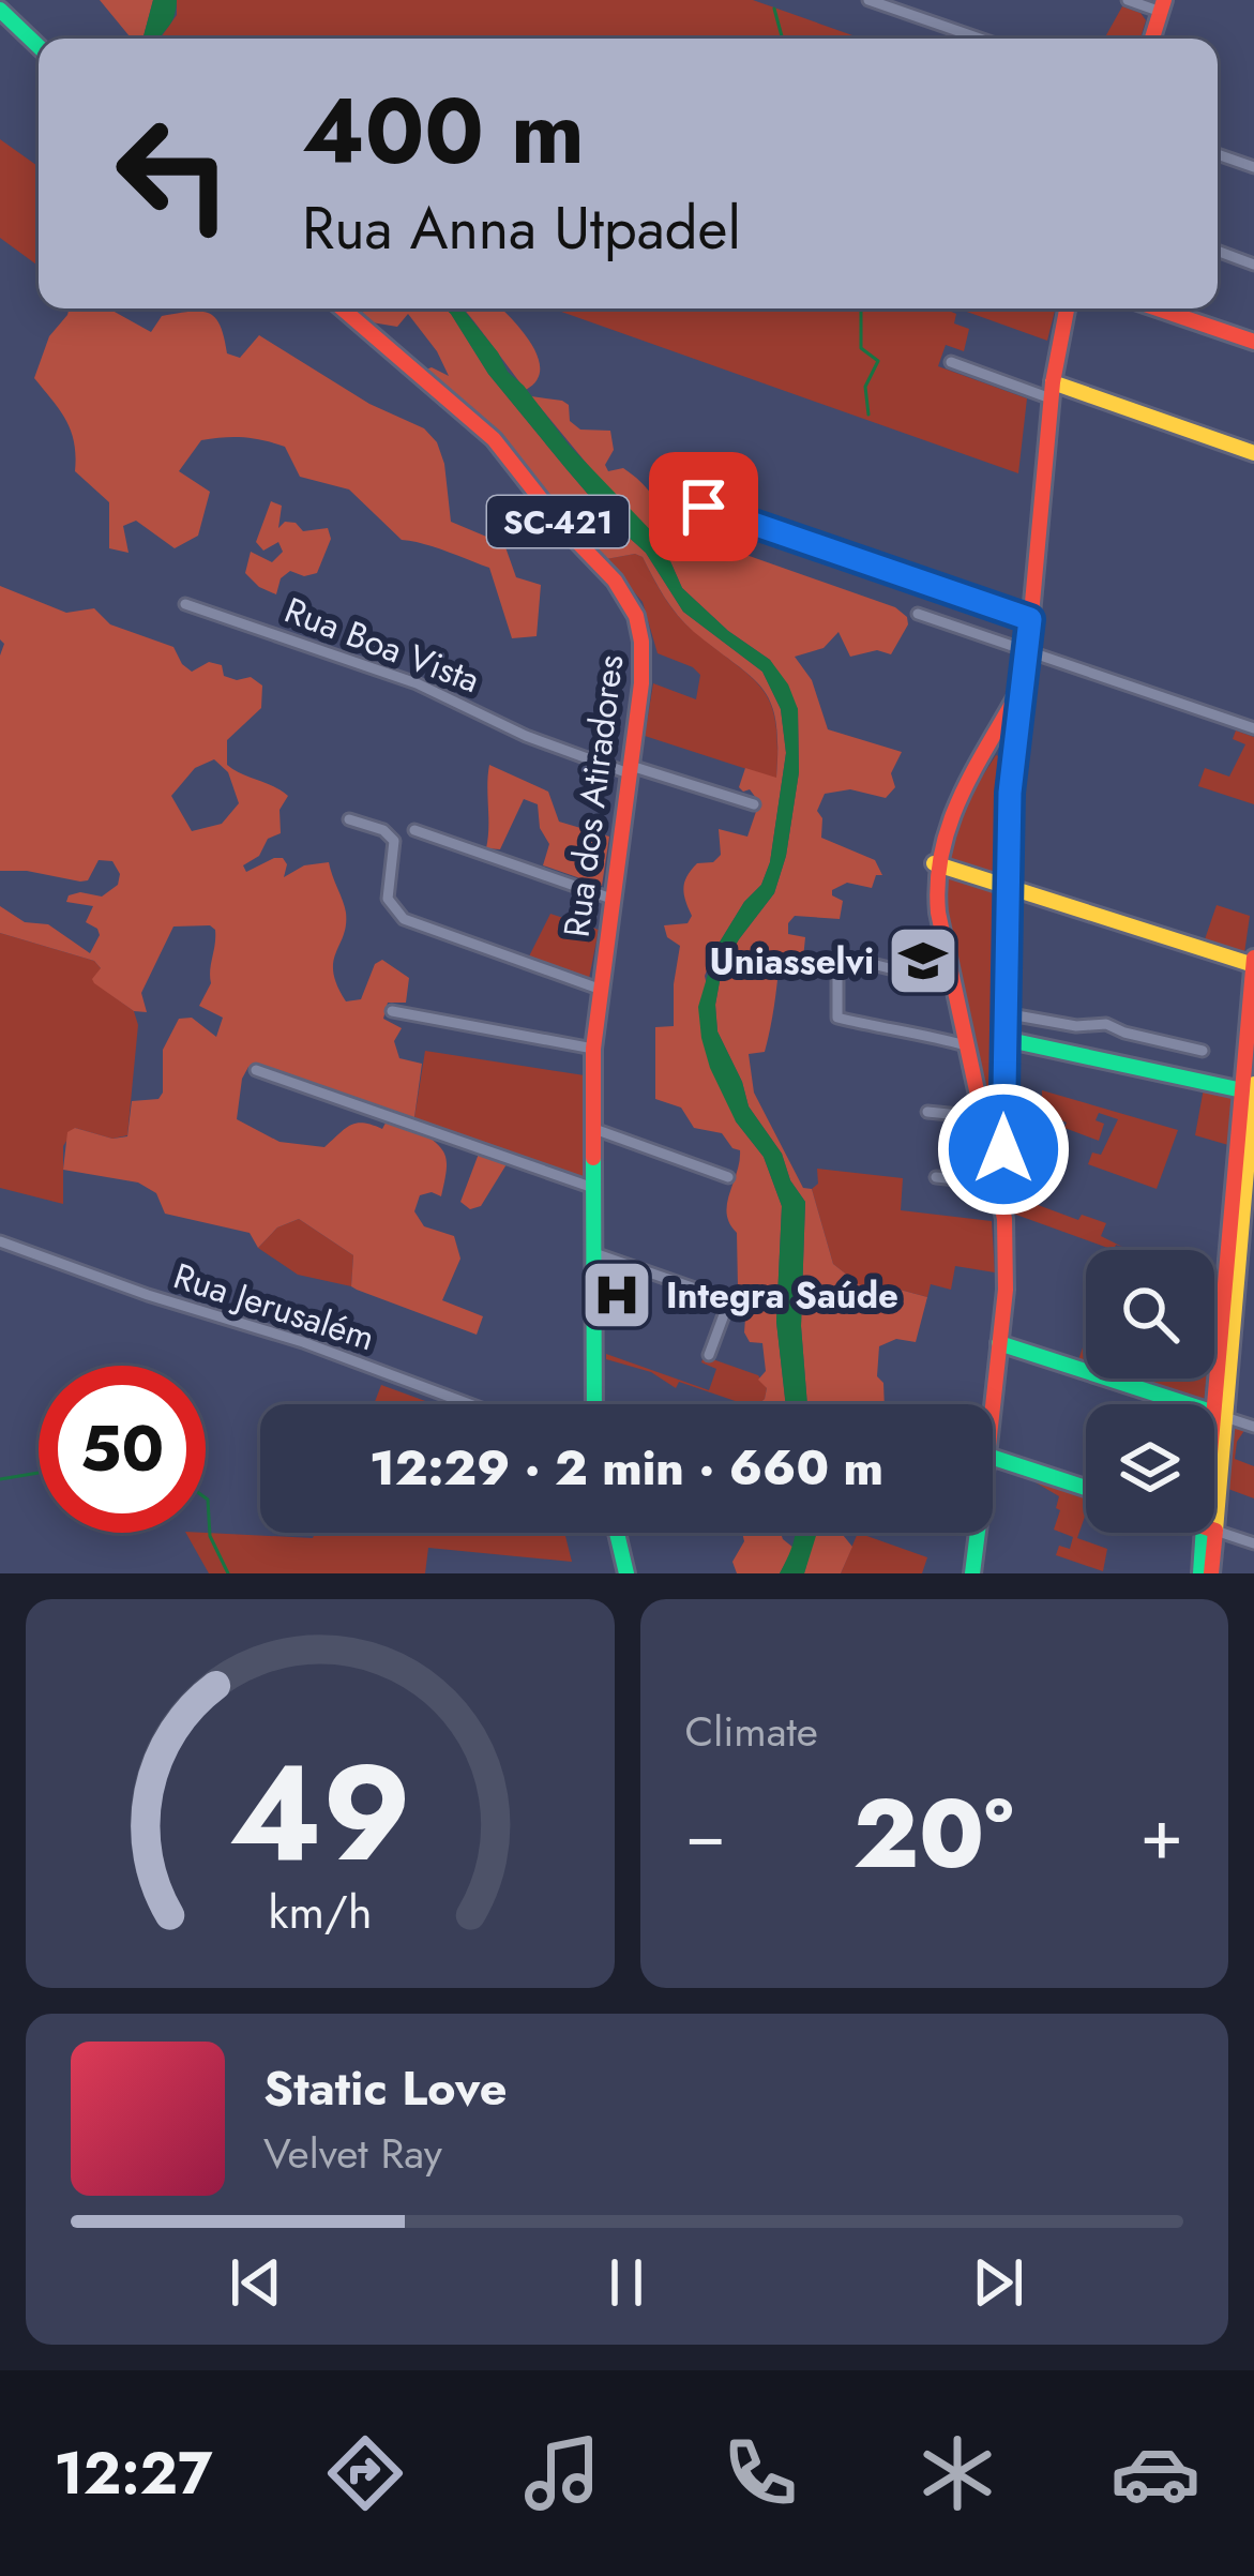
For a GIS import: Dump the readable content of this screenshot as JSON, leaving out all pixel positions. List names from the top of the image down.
{
  "streets": {
    "main road": ["SC-421", "Rua dos Atiradores"],
    "street": ["Rua Boa Vista", "Rua Jerusalém"]
  },
  "crossings": [
    ["Rua Boa Vista", "Rua dos Atiradores"]
  ],
  "places": {
    "school or university": ["Uniasselvi"],
    "hospital": ["Integra Saúde"]
  },
  "page": {
    "turn": ["400 m", "Rua Anna Utpadel"],
    "limit": "50",
    "trip": "12:29 · 2 min · 660 m",
    "tile": "Climate",
    "heat": ["−", "20°", "+"],
    "song": ["Static Love", "Velvet Ray"],
    "tabs": "12:27",
    "gauge": ["49", "km/h"]
  }
}
